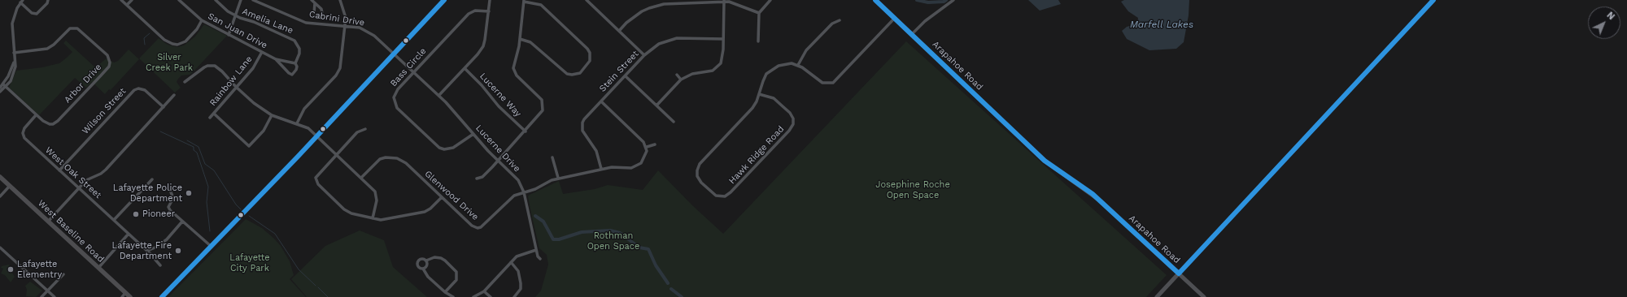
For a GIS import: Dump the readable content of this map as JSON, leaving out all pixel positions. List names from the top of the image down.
{
  "streets": {
    "main road": ["Arapahoe Road", "West Baseline Road"],
    "street": [
      "Cabrini Drive",
      "Amelia Lane",
      "San Juan Drive",
      "Bass Circle",
      "Stein Street",
      "Rainbow Lane",
      "Arbor Drive",
      "Lucerne Way",
      "Wilson Street",
      "Lucerne Drive",
      "Hawk Ridge Road",
      "West Oak Street",
      "Glenwood Drive"
    ]
  },
  "crossings": [
    ["Cabrini Drive", "Lucerne Drive"],
    ["Amelia Lane", "San Juan Drive"],
    ["San Juan Drive", "Rainbow Lane"],
    ["Bass Circle", "Lucerne Drive"],
    ["Stein Street", "Glenwood Drive"],
    ["Arbor Drive", "West Oak Street"],
    ["Wilson Street", "West Oak Street"],
    ["Lucerne Drive", "Glenwood Drive"]
  ],
  "water": ["Marfell Lakes"],
  "parks": [
    "Silver Creek Park",
    "Josephine Roche Open Space",
    "Rothman Open Space",
    "Lafayette City Park"
  ],
  "places": [
    "Lafayette Police Department",
    "Pioneer",
    "Lafayette Fire Department",
    "Lafayette Elementry"
  ],
  "north": "top right"
}
